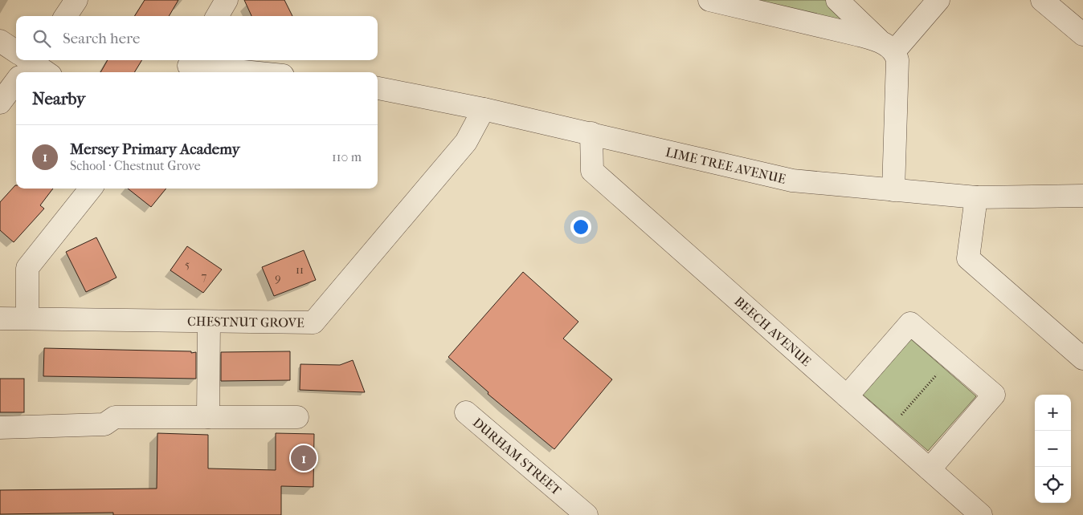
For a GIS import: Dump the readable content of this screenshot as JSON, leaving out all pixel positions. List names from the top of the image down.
{
  "streets": {
    "street": [
      "LIME TREE AVENUE",
      "CHESTNUT GROVE",
      "BEECH AVENUE",
      "DURHAM STREET"
    ]
  },
  "crossings": [
    ["LIME TREE AVENUE", "CHESTNUT GROVE"],
    ["LIME TREE AVENUE", "BEECH AVENUE"]
  ],
  "house_numbers": [
    "5",
    "11",
    "7",
    "9"
  ],
  "page": {
    "search": "Search here",
    "heading": "Nearby",
    "list": [
      {
        "mark": "1",
        "name": "Mersey Primary Academy",
        "note": "School · Chestnut Grove",
        "value": "110 m"
      }
    ],
    "map_buttons": ["+", "−"],
    "pins": "1"
  }
}
